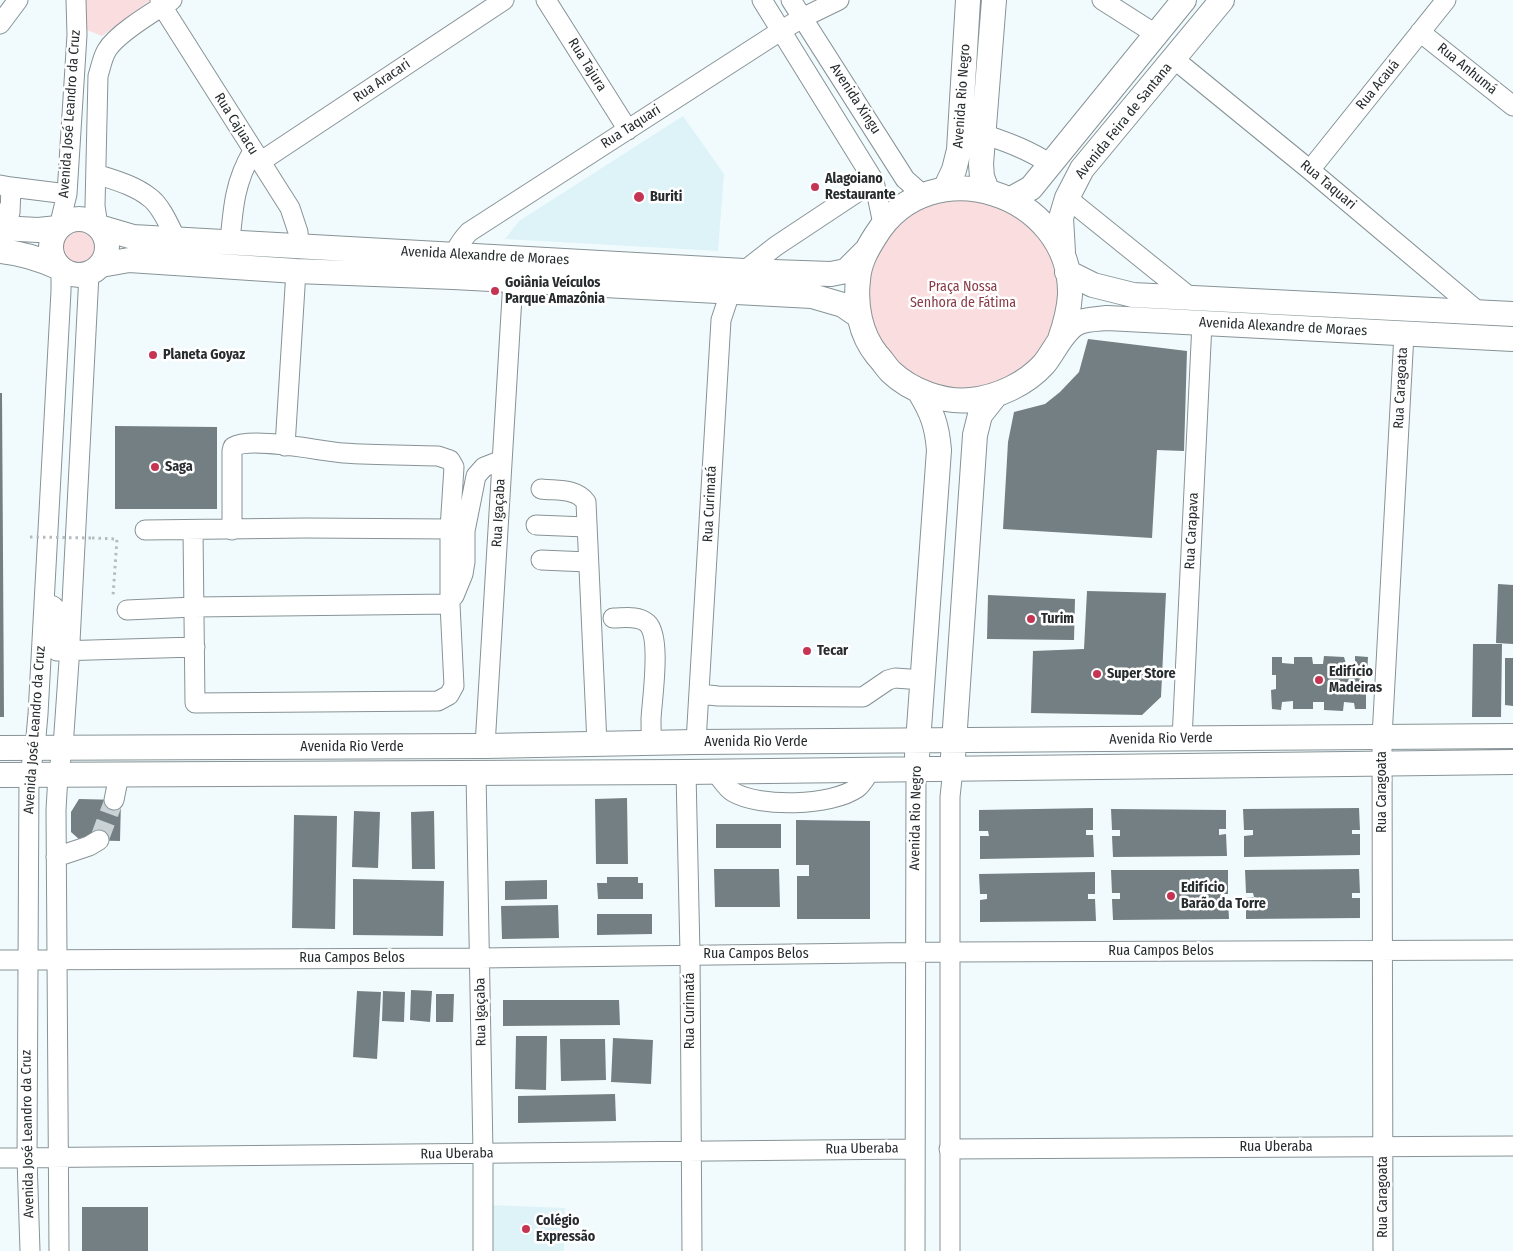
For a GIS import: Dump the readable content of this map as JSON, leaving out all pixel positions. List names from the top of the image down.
{
  "streets": {
    "main road": [
      "Avenida Rio Negro",
      "Avenida Feira de Santana",
      "Avenida Alexandre de Moraes",
      "Avenida Rio Verde"
    ],
    "street": [
      "Rua Tajura",
      "Rua Anhumá",
      "Rua Aracari",
      "Rua Acauá",
      "Avenida Xingu",
      "Avenida José Leandro da Cruz",
      "Rua Cajuacu",
      "Rua Taquari",
      "Rua Caragoata",
      "Rua Curimatá",
      "Rua Igaçaba",
      "Rua Carapava",
      "Rua Campos Belos",
      "Rua Uberaba"
    ]
  },
  "crossings": [
    ["Rua Tajura", "Rua Taquari"],
    ["Rua Anhumá", "Rua Acauá"],
    ["Rua Aracari", "Rua Cajuacu"],
    ["Rua Acauá", "Rua Taquari"],
    ["Avenida Rio Negro", "Avenida Xingu"],
    ["Avenida Rio Negro", "Avenida Rio Verde"],
    ["Avenida Rio Negro", "Rua Campos Belos"],
    ["Avenida Rio Negro", "Rua Uberaba"],
    ["Avenida Xingu", "Rua Taquari"],
    ["Avenida José Leandro da Cruz", "Rua Cajuacu"],
    ["Avenida José Leandro da Cruz", "Avenida Alexandre de Moraes"],
    ["Avenida José Leandro da Cruz", "Avenida Rio Verde"],
    ["Avenida José Leandro da Cruz", "Rua Campos Belos"],
    ["Avenida José Leandro da Cruz", "Rua Uberaba"],
    ["Avenida Feira de Santana", "Rua Taquari"],
    ["Avenida Feira de Santana", "Avenida Alexandre de Moraes"],
    ["Rua Cajuacu", "Avenida Alexandre de Moraes"],
    ["Rua Taquari", "Avenida Alexandre de Moraes"],
    ["Avenida Alexandre de Moraes", "Rua Caragoata"],
    ["Avenida Alexandre de Moraes", "Rua Curimatá"],
    ["Avenida Alexandre de Moraes", "Rua Igaçaba"],
    ["Avenida Alexandre de Moraes", "Rua Carapava"],
    ["Rua Caragoata", "Avenida Rio Verde"],
    ["Rua Caragoata", "Rua Campos Belos"],
    ["Rua Caragoata", "Rua Uberaba"],
    ["Rua Curimatá", "Avenida Rio Verde"],
    ["Rua Curimatá", "Rua Campos Belos"],
    ["Rua Curimatá", "Rua Uberaba"],
    ["Rua Igaçaba", "Avenida Rio Verde"],
    ["Rua Igaçaba", "Rua Campos Belos"],
    ["Rua Igaçaba", "Rua Uberaba"],
    ["Rua Carapava", "Avenida Rio Verde"]
  ],
  "parks": ["Praça Nossa Senhora de Fátima"],
  "places": [
    "Alagoiano Restaurante",
    "Buriti",
    "Goiânia Veículos Parque Amazônia",
    "Planeta Goyaz",
    "Saga",
    "Turim",
    "Tecar",
    "Super Store",
    "Edifício Madeiras",
    "Edifício Barão da Torre",
    "Colégio Expressão"
  ]
}
